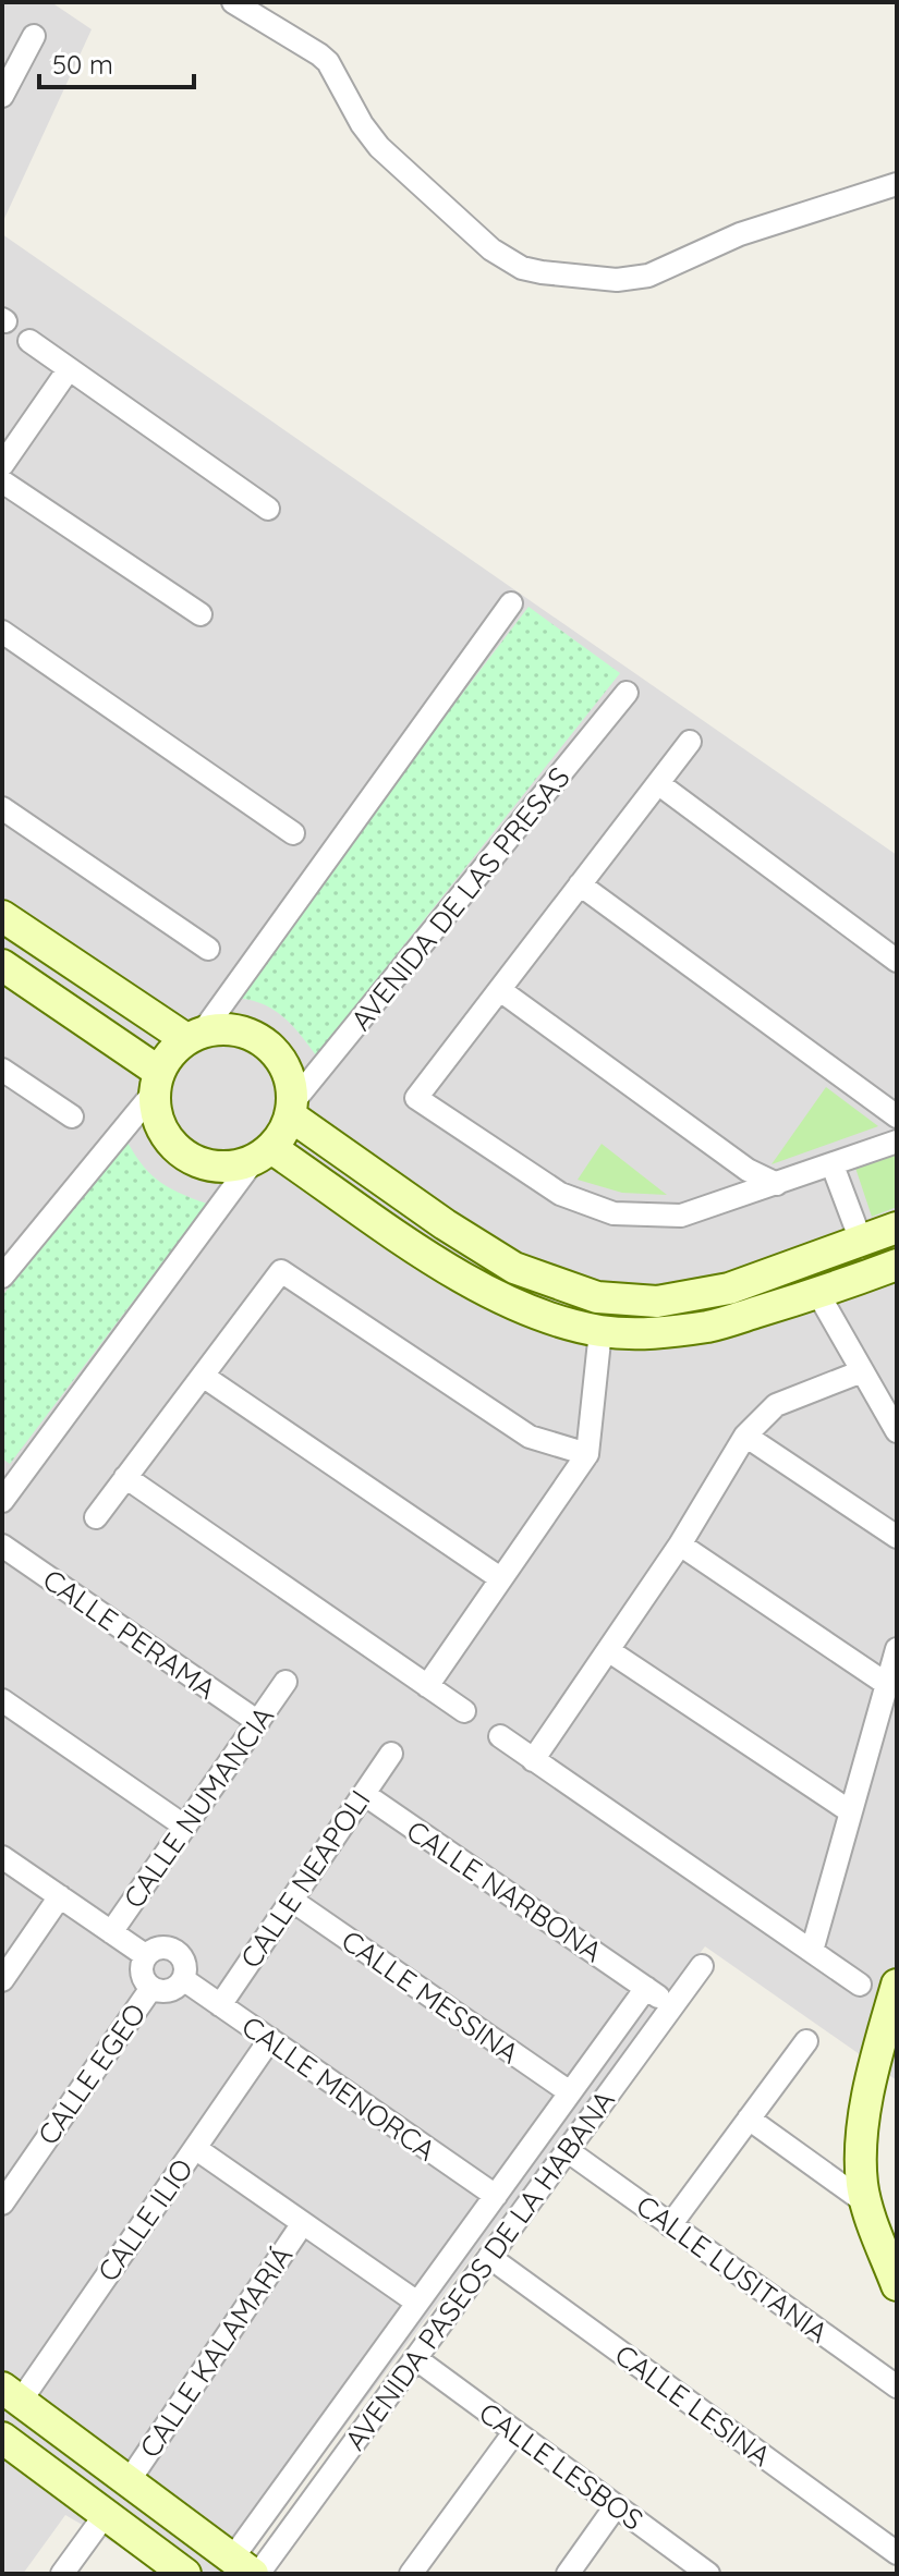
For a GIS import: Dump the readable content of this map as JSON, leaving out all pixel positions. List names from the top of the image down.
{
  "streets": {
    "street": [
      "AVENIDA DE LAS PRESAS",
      "CALLE PERAMA",
      "CALLE NUMANCIA",
      "CALLE NEAPOLI",
      "CALLE NARBONA",
      "CALLE MESSINA",
      "CALLE EGEO",
      "CALLE MENORCA",
      "CALLE ILIO",
      "CALLE LUSITANIA",
      "AVENIDA PASEOS DE LA HABANA",
      "CALLE KALAMARIÁ",
      "CALLE LESINA",
      "CALLE LESBOS"
    ]
  },
  "crossings": [
    ["CALLE PERAMA", "CALLE NUMANCIA"],
    ["CALLE NEAPOLI", "CALLE NARBONA"],
    ["CALLE NEAPOLI", "CALLE MESSINA"],
    ["CALLE NEAPOLI", "CALLE MENORCA"],
    ["CALLE NARBONA", "AVENIDA PASEOS DE LA HABANA"],
    ["CALLE MESSINA", "AVENIDA PASEOS DE LA HABANA"],
    ["CALLE EGEO", "CALLE MENORCA"],
    ["CALLE MENORCA", "CALLE ILIO"],
    ["CALLE MENORCA", "AVENIDA PASEOS DE LA HABANA"],
    ["CALLE LUSITANIA", "AVENIDA PASEOS DE LA HABANA"],
    ["AVENIDA PASEOS DE LA HABANA", "CALLE LESINA"],
    ["AVENIDA PASEOS DE LA HABANA", "CALLE LESBOS"]
  ],
  "scale_bar": "50 m"
}
